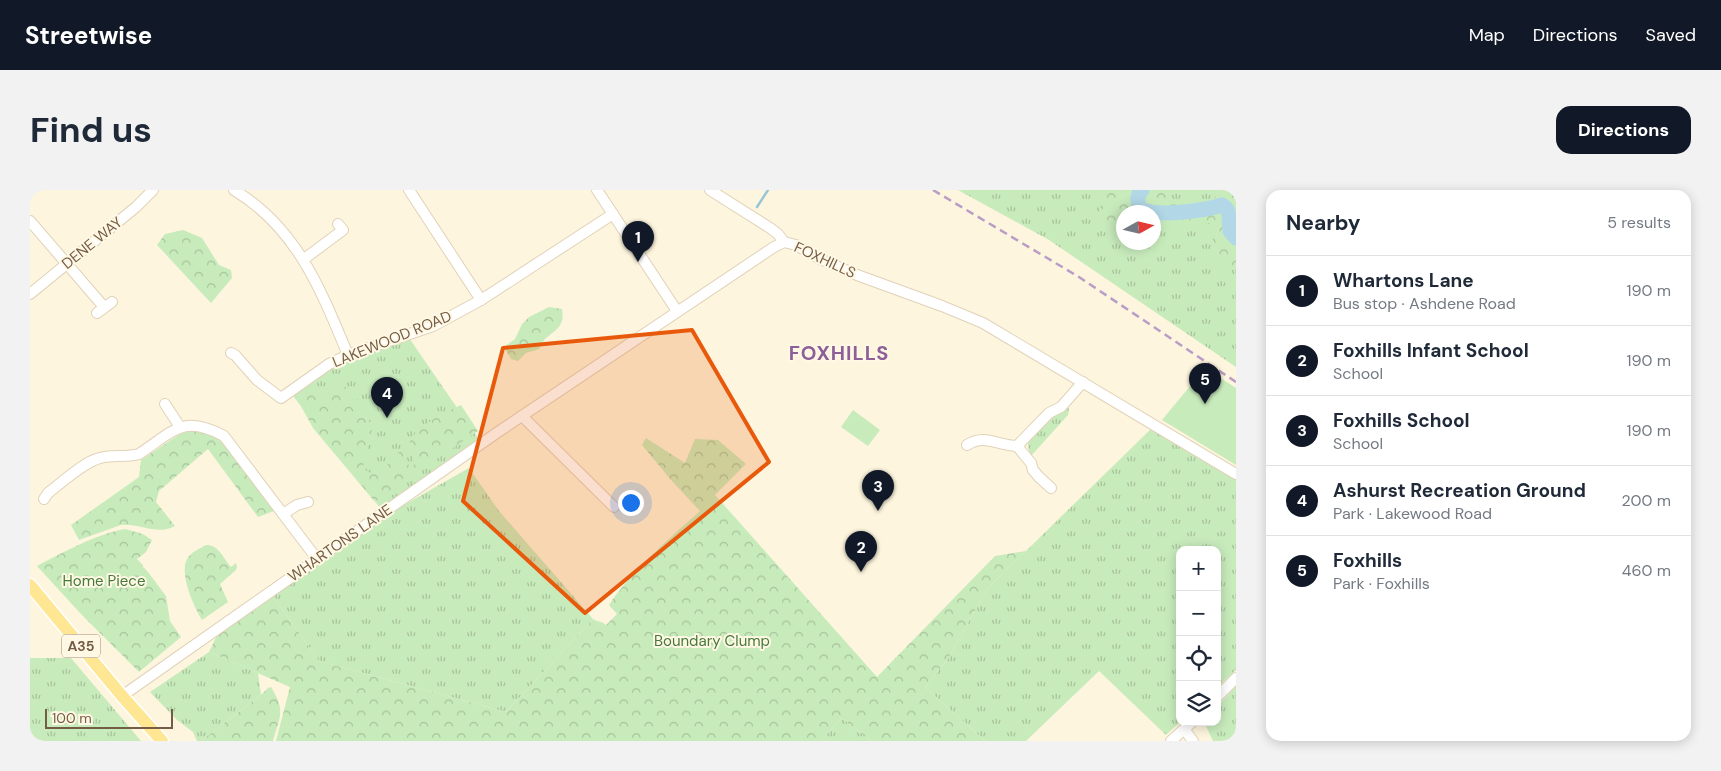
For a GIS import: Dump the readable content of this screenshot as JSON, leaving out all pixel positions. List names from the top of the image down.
{
  "streets": {
    "main road": ["A35"],
    "street": [
      "DENE WAY",
      "FOXHILLS",
      "LAKEWOOD ROAD",
      "WHARTONS LANE"
    ]
  },
  "crossings": [
    ["FOXHILLS", "WHARTONS LANE"],
    ["WHARTONS LANE", "A35"]
  ],
  "districts": ["FOXHILLS"],
  "parks": ["Home Piece", "Boundary Clump"],
  "scale_bar": "100 m",
  "north": "right",
  "page": {
    "header": "Streetwise",
    "nav": ["Map", "Directions", "Saved"],
    "buttons": "Directions",
    "title": "Find us",
    "heading": ["Nearby", "5 results"],
    "pins": [
      "1",
      "5",
      "4",
      "3",
      "2"
    ],
    "list": [
      {
        "mark": "1",
        "name": "Whartons Lane",
        "note": "Bus stop · Ashdene Road",
        "value": "190 m"
      },
      {
        "mark": "2",
        "name": "Foxhills Infant School",
        "note": "School",
        "value": "190 m"
      },
      {
        "mark": "3",
        "name": "Foxhills School",
        "note": "School",
        "value": "190 m"
      },
      {
        "mark": "4",
        "name": "Ashurst Recreation Ground",
        "note": "Park · Lakewood Road",
        "value": "200 m"
      },
      {
        "mark": "5",
        "name": "Foxhills",
        "note": "Park · Foxhills",
        "value": "460 m"
      }
    ],
    "map_buttons": ["+", "−"],
    "scale": "100 m"
  }
}
